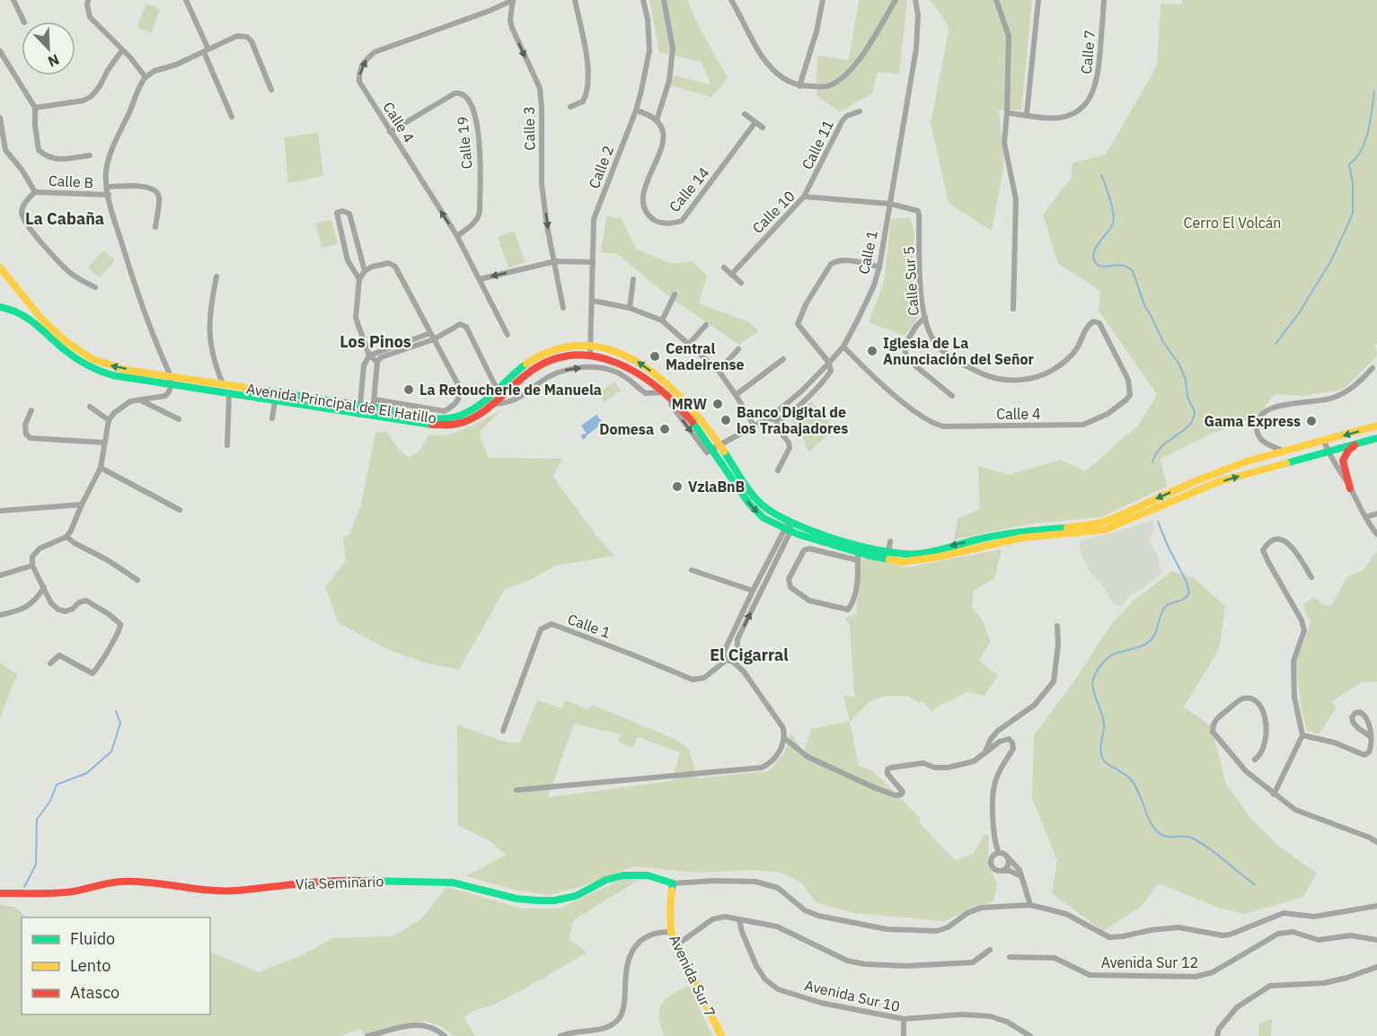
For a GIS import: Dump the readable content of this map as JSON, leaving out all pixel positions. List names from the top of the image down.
{
  "streets": {
    "main road": ["Avenida Principal de El Hatillo", "Vía Seminario", "Avenida Sur 7"],
    "street": [
      "Calle 7",
      "Calle 4",
      "Calle 3",
      "Calle 19",
      "Calle 11",
      "Calle 2",
      "Calle B",
      "Calle 14",
      "Calle 10",
      "Calle 1",
      "Calle Sur 5",
      "Avenida Sur 12",
      "Avenida Sur 10"
    ]
  },
  "crossings": [
    ["Calle 4", "Calle 3"],
    ["Calle 4", "Calle 19"],
    ["Calle 4", "Calle 1"],
    ["Calle 4", "Calle Sur 5"],
    ["Calle 11", "Calle 10"],
    ["Calle 2", "Avenida Principal de El Hatillo"],
    ["Calle 10", "Calle 1"],
    ["Calle 10", "Calle Sur 5"],
    ["Calle 1", "Calle Sur 5"],
    ["Calle 1", "Avenida Principal de El Hatillo"],
    ["Vía Seminario", "Avenida Sur 7"]
  ],
  "one_way": ["Calle 3"],
  "districts": ["La Cabaña", "Los Pinos", "El Cigarral"],
  "parks": ["Cerro El Volcán"],
  "places": [
    "Iglesia de La Anunciación del Señor",
    "Central Madeirense",
    "La Retoucherie de Manuela",
    "MRW",
    "Banco Digital de los Trabajadores",
    "Gama Express",
    "Domesa",
    "VzlaBnB"
  ],
  "legend": ["Fluido", "Lento", "Atasco"],
  "north": "bottom right"
}
